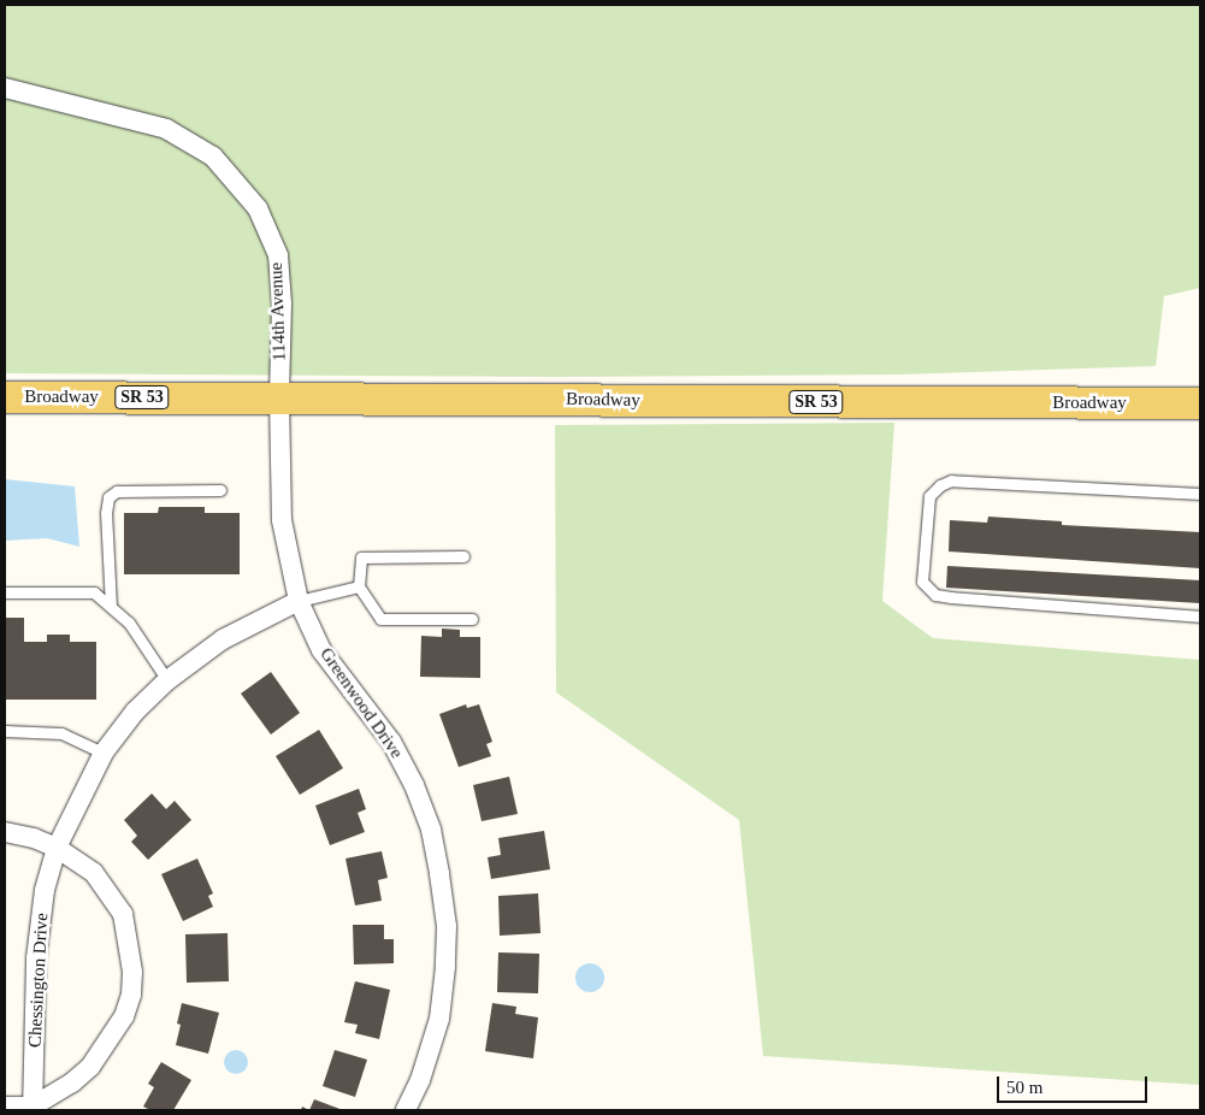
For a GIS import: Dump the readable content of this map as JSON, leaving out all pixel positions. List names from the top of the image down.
{
  "streets": {
    "main road": ["Broadway", "SR 53"],
    "street": ["114th Avenue", "Greenwood Drive", "Chessington Drive"]
  },
  "crossings": [
    ["114th Avenue", "Broadway"],
    ["114th Avenue", "Greenwood Drive"],
    ["Broadway", "Greenwood Drive"],
    ["Greenwood Drive", "Chessington Drive"]
  ],
  "scale_bar": "50 m"
}
